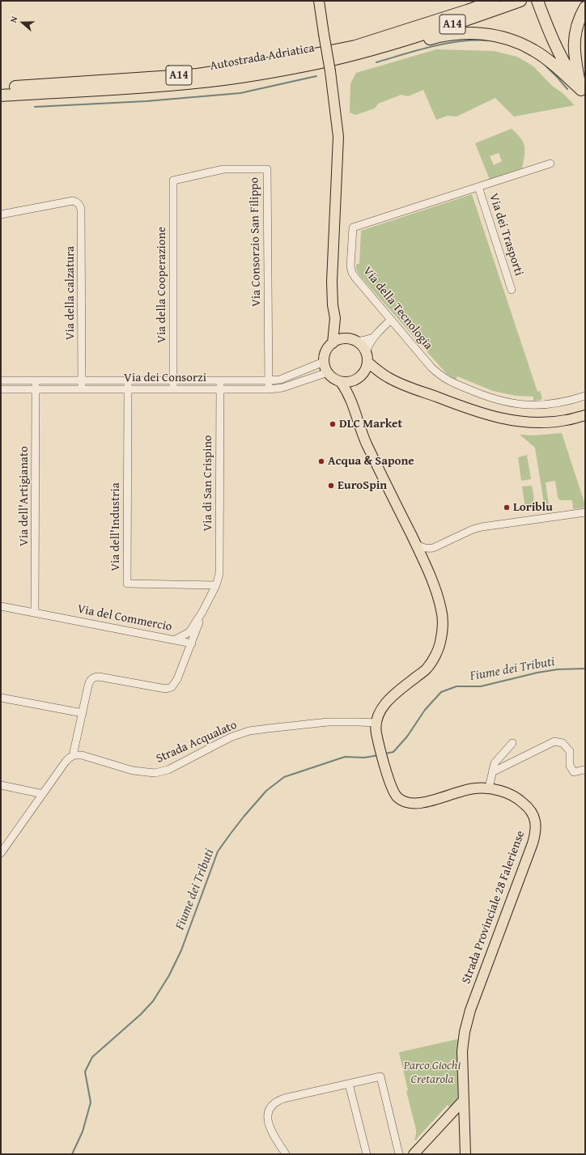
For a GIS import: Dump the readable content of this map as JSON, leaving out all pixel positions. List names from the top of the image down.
{
  "streets": {
    "highway": ["A14", "Autostrada Adriatica"],
    "main road": ["Strada Provinciale 28 Faleriense"],
    "street": [
      "Via dei Trasporti",
      "Via Consorzio San Filippo",
      "Via della Cooperazione",
      "Via della calzatura",
      "Via della Tecnologia",
      "Via dei Consorzi",
      "Via di San Crispino",
      "Via dell'Artigianato",
      "Via dell'Industria",
      "Via del Commercio",
      "Strada Acqualato"
    ]
  },
  "crossings": [
    ["Via dei Trasporti", "Via della Tecnologia"],
    ["Via Consorzio San Filippo", "Via della Cooperazione"],
    ["Via Consorzio San Filippo", "Via dei Consorzi"],
    ["Via della Cooperazione", "Via dei Consorzi"],
    ["Via della calzatura", "Via dei Consorzi"],
    ["Via dei Consorzi", "Via di San Crispino"],
    ["Via dei Consorzi", "Via dell'Artigianato"],
    ["Via dei Consorzi", "Via dell'Industria"],
    ["Via di San Crispino", "Via dell'Industria"],
    ["Via di San Crispino", "Via del Commercio"],
    ["Via dell'Artigianato", "Via del Commercio"],
    ["Via dell'Industria", "Via del Commercio"],
    ["Strada Acqualato", "Strada Provinciale 28 Faleriense"]
  ],
  "water": ["Fiume dei Tributi"],
  "parks": ["Parco Giochi Cretarola"],
  "places": [
    "DLC Market",
    "Acqua & Sapone",
    "EuroSpin",
    "Loriblu"
  ],
  "north": "left"
}
